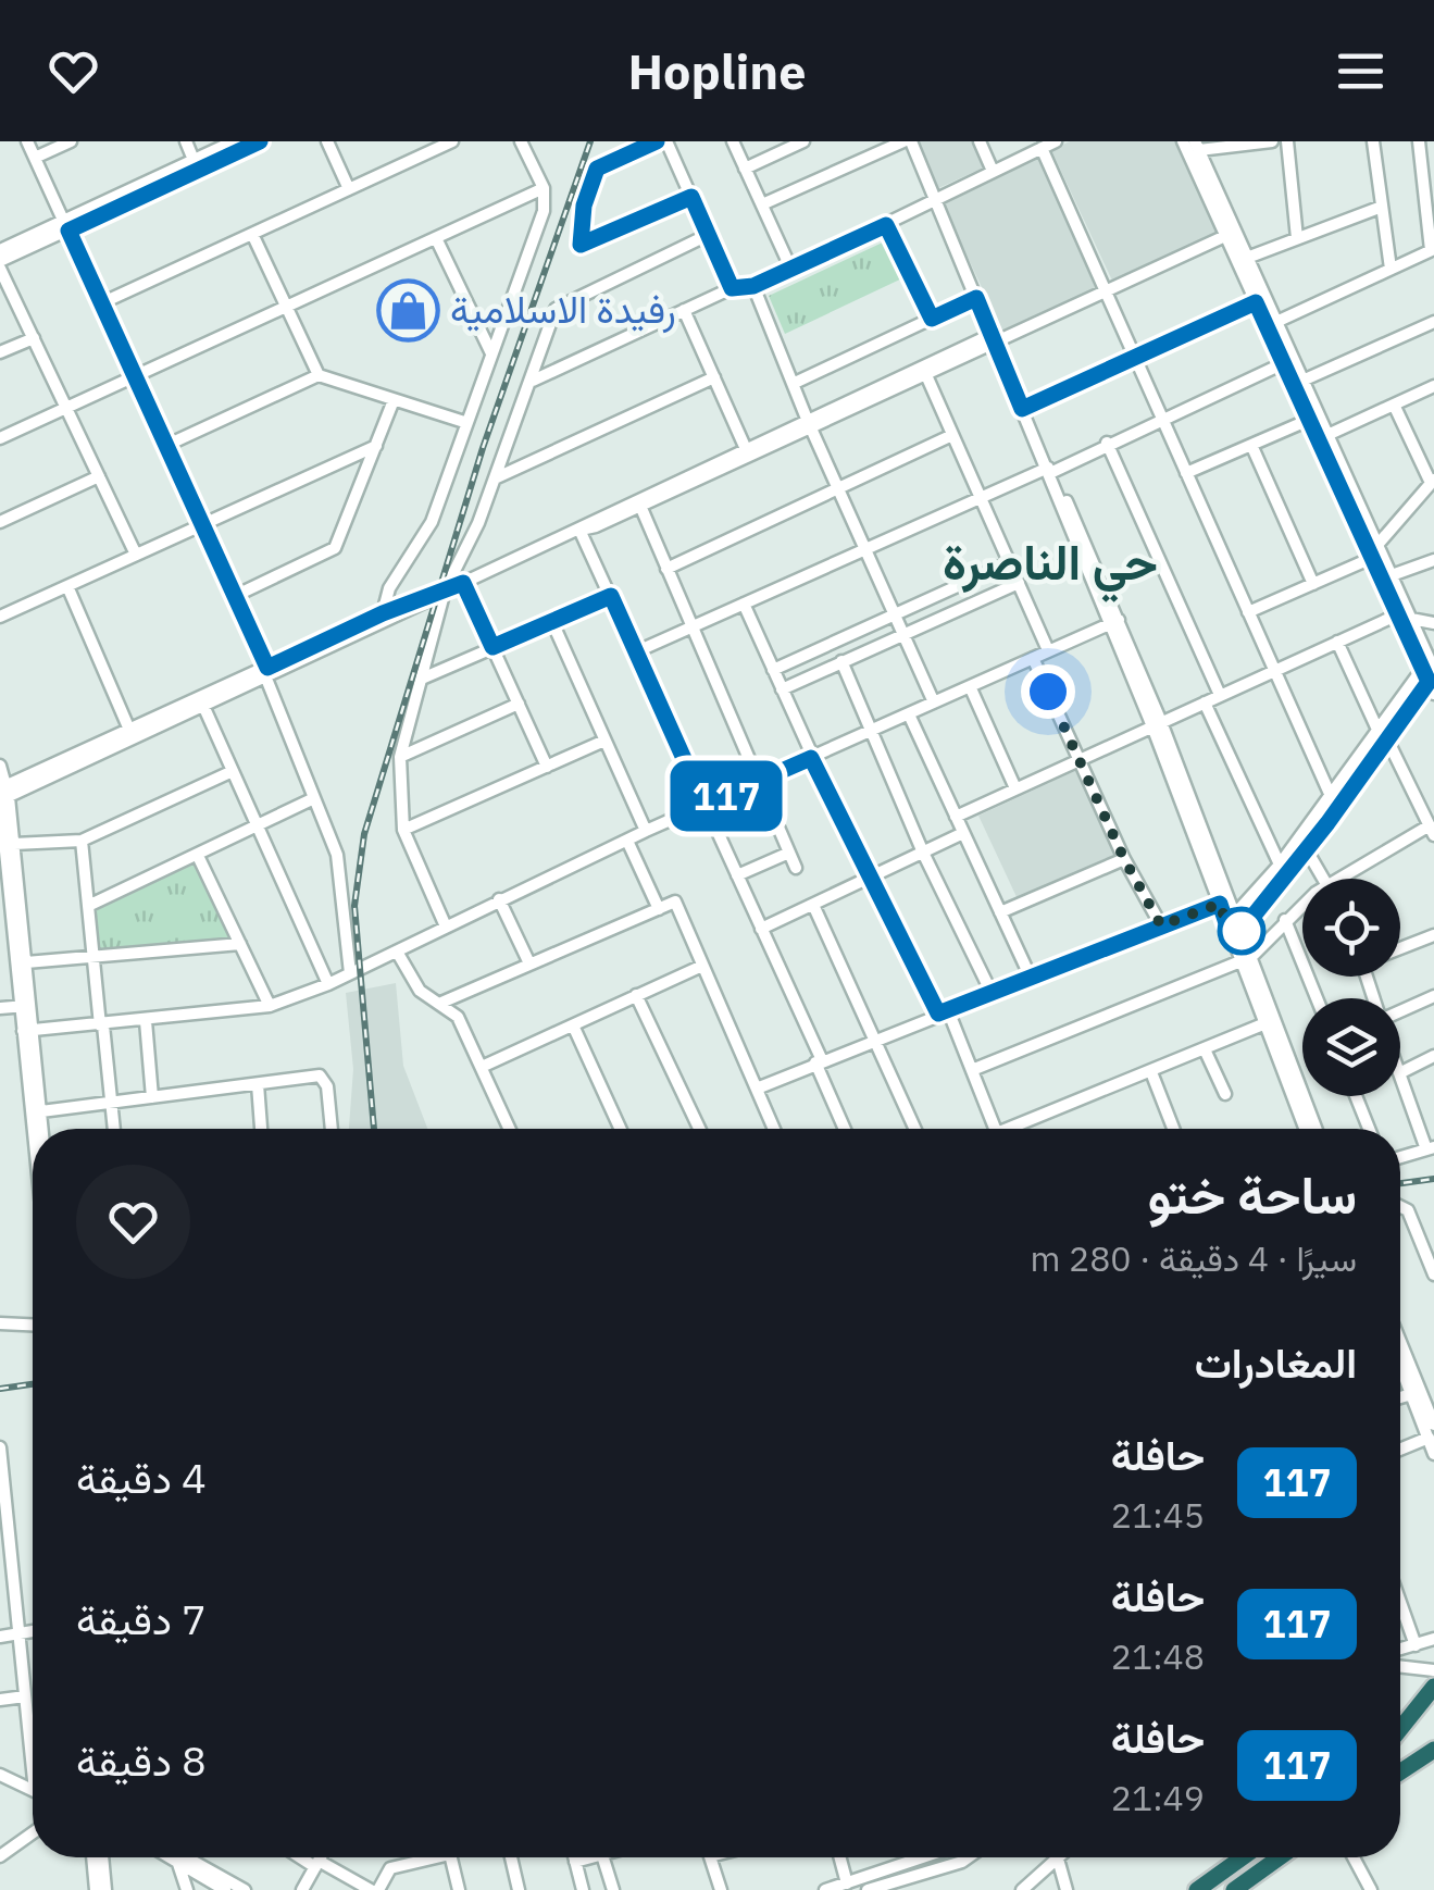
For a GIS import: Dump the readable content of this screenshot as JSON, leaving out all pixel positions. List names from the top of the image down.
{
  "districts": ["حي الناصرة"],
  "places": {
    "shop": ["رفيدة الاسلامية"]
  },
  "lines": ["bus line 117"],
  "page": {
    "header": "Hopline",
    "on_map": "117",
    "heading": [
      ["ساحة ختو", "سيرًا · 4 دقيقة · 280 m"],
      "المغادرات"
    ],
    "list": [
      {
        "mark": "117",
        "name": "حافلة",
        "note": "21:45",
        "value": "4 دقيقة"
      },
      {
        "mark": "117",
        "name": "حافلة",
        "note": "21:48",
        "value": "7 دقيقة"
      },
      {
        "mark": "117",
        "name": "حافلة",
        "note": "21:49",
        "value": "8 دقيقة"
      }
    ]
  }
}
